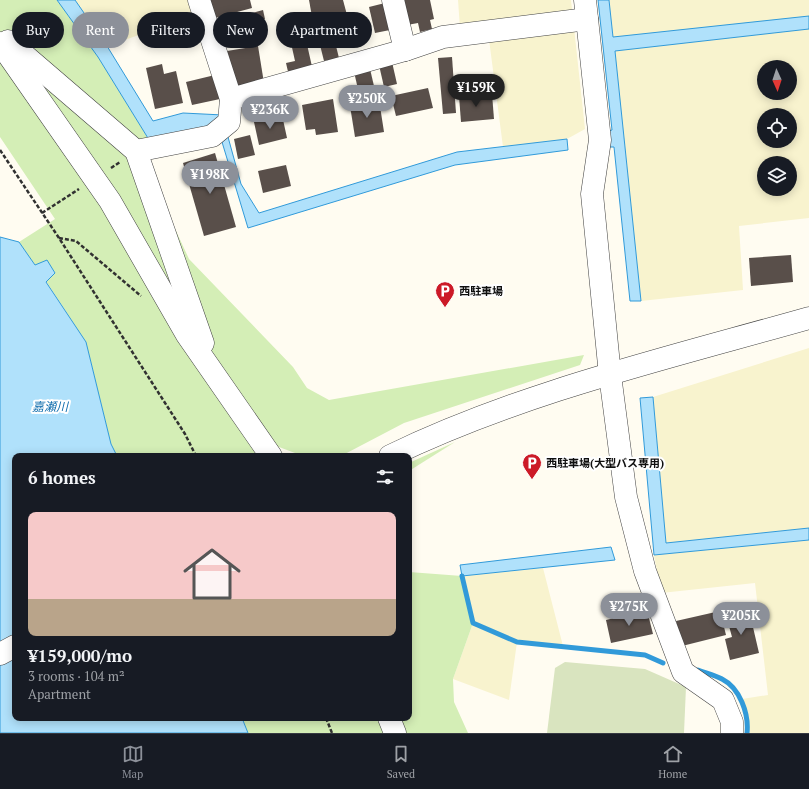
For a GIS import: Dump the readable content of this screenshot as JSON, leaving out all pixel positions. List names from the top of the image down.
{
  "water": ["嘉瀬川"],
  "places": {
    "parking": ["西駐車場", "西駐車場(大型バス専用)"]
  },
  "north": "bottom",
  "page": {
    "chip": [
      "Buy",
      "Rent",
      "Filters",
      "New",
      "Apartment"
    ],
    "price": [
      "¥159K",
      "¥250K",
      "¥236K",
      "¥198K",
      "¥275K",
      "¥205K"
    ],
    "heading": "6 homes",
    "list": [
      {
        "name": "¥159,000/mo",
        "note": "3 rooms · 104 m² · Apartment"
      }
    ],
    "tabs": ["Map", "Saved", "Home"]
  }
}
